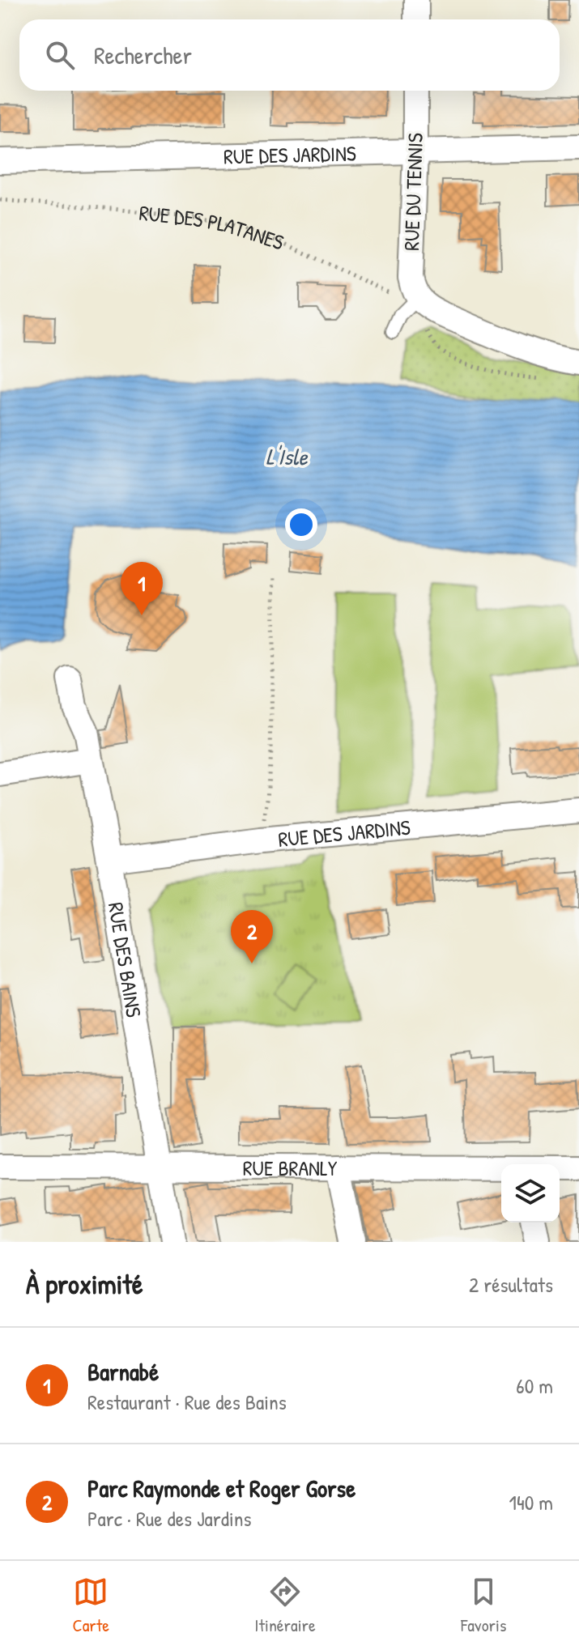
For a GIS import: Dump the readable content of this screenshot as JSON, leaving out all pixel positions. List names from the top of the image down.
{
  "streets": {
    "street": [
      "RUE DES JARDINS",
      "RUE DU TENNIS",
      "RUE DES BAINS",
      "RUE BRANLY"
    ],
    "path": ["RUE DES PLATANES"]
  },
  "crossings": [
    ["RUE DES JARDINS", "RUE DU TENNIS"],
    ["RUE DES JARDINS", "RUE DES BAINS"],
    ["RUE DU TENNIS", "RUE DES PLATANES"],
    ["RUE DES BAINS", "RUE BRANLY"]
  ],
  "water": ["L'Isle"],
  "page": {
    "search": "Rechercher",
    "pins": ["1", "2"],
    "heading": ["À proximité", "2 résultats"],
    "list": [
      {
        "mark": "1",
        "name": "Barnabé",
        "note": "Restaurant · Rue des Bains",
        "value": "60 m"
      },
      {
        "mark": "2",
        "name": "Parc Raymonde et Roger Gorse",
        "note": "Parc · Rue des Jardins",
        "value": "140 m"
      }
    ],
    "nav": ["Carte", "Itinéraire", "Favoris"]
  }
}
